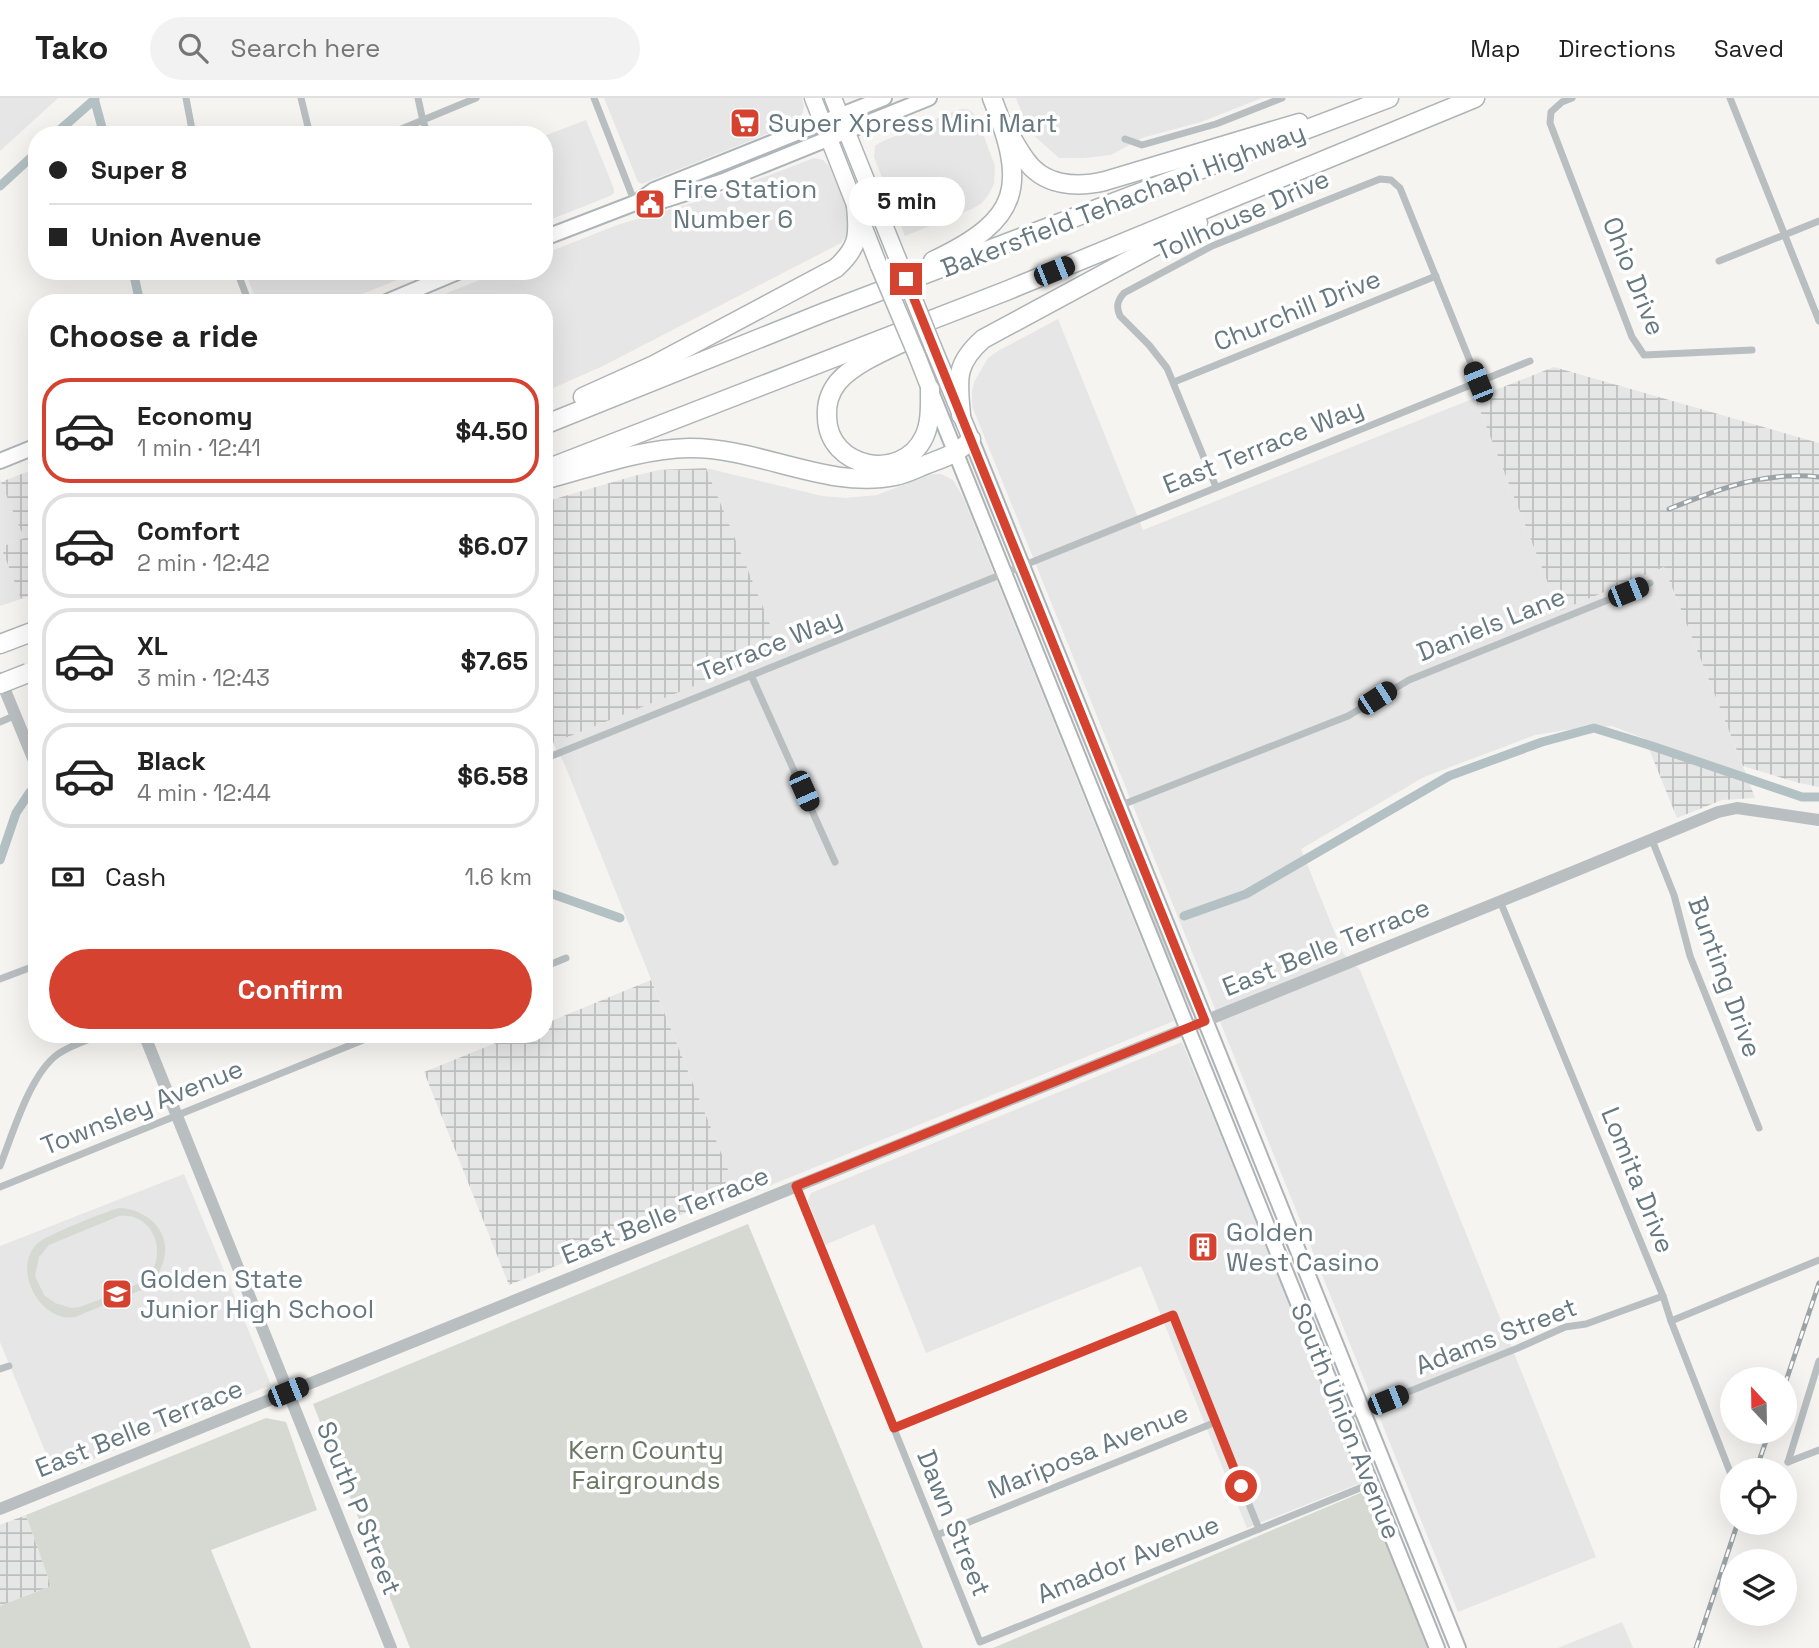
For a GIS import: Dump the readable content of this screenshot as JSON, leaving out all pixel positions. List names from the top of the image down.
{
  "streets": {
    "highway": ["Bakersfield Tehachapi Highway"],
    "main road": ["South Union Avenue"],
    "street": [
      "Tollhouse Drive",
      "Ohio Drive",
      "Churchill Drive",
      "East Terrace Way",
      "Daniels Lane",
      "Terrace Way",
      "East Belle Terrace",
      "Bunting Drive",
      "Townsley Avenue",
      "Lomita Drive",
      "Adams Street",
      "Mariposa Avenue",
      "South P Street",
      "Dawn Street",
      "Amador Avenue"
    ]
  },
  "crossings": [
    ["Tollhouse Drive", "Churchill Drive"],
    ["East Terrace Way", "Terrace Way"],
    ["East Terrace Way", "South Union Avenue"],
    ["Daniels Lane", "South Union Avenue"],
    ["Terrace Way", "South Union Avenue"],
    ["East Belle Terrace", "Bunting Drive"],
    ["East Belle Terrace", "Lomita Drive"],
    ["East Belle Terrace", "South Union Avenue"],
    ["East Belle Terrace", "South P Street"],
    ["East Belle Terrace", "Dawn Street"],
    ["Townsley Avenue", "South P Street"],
    ["Lomita Drive", "Adams Street"],
    ["Adams Street", "South Union Avenue"],
    ["South Union Avenue", "Amador Avenue"],
    ["Mariposa Avenue", "Dawn Street"],
    ["Dawn Street", "Amador Avenue"]
  ],
  "parks": ["Kern County Fairgrounds"],
  "places": {
    "supermarket": ["Super Xpress Mini Mart"],
    "public building": ["Fire Station Number 6"],
    "building": ["Golden West Casino"],
    "school or university": ["Golden State Junior High School"]
  },
  "north": "top",
  "page": {
    "header": "Tako",
    "search": "Search here",
    "nav": ["Map", "Directions", "Saved"],
    "banner": ["Super 8", "Union Avenue"],
    "bubble": "5 min",
    "heading": "Choose a ride",
    "list": [
      {
        "name": "Economy",
        "note": "1 min · 12:41",
        "value": "$4.50"
      },
      {
        "name": "Comfort",
        "note": "2 min · 12:42",
        "value": "$6.07"
      },
      {
        "name": "XL",
        "note": "3 min · 12:43",
        "value": "$7.65"
      },
      {
        "name": "Black",
        "note": "4 min · 12:44",
        "value": "$6.58"
      }
    ],
    "pay": ["Cash", "1.6 km"],
    "buttons": "Confirm"
  }
}
